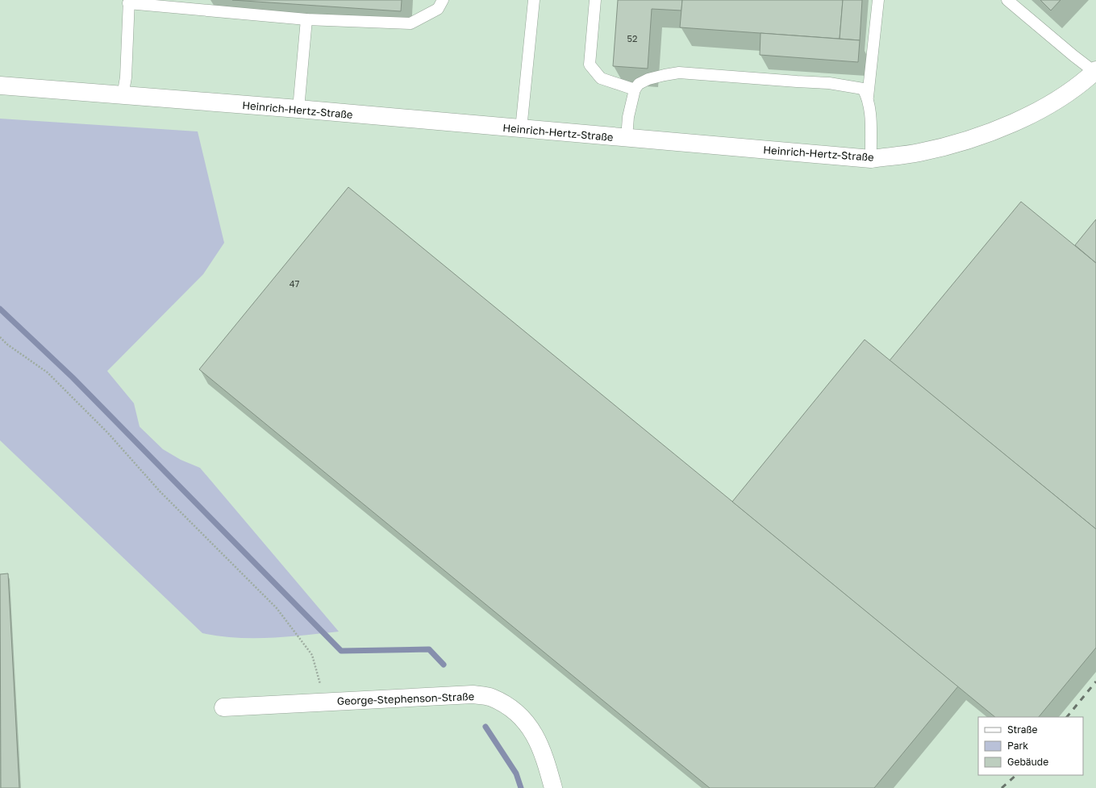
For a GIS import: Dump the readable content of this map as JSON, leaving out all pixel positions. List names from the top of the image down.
{
  "streets": {
    "street": ["Heinrich-Hertz-Straße", "George-Stephenson-Straße"]
  },
  "house_numbers": ["52", "47"],
  "legend": ["Straße", "Park", "Gebäude"]
}
